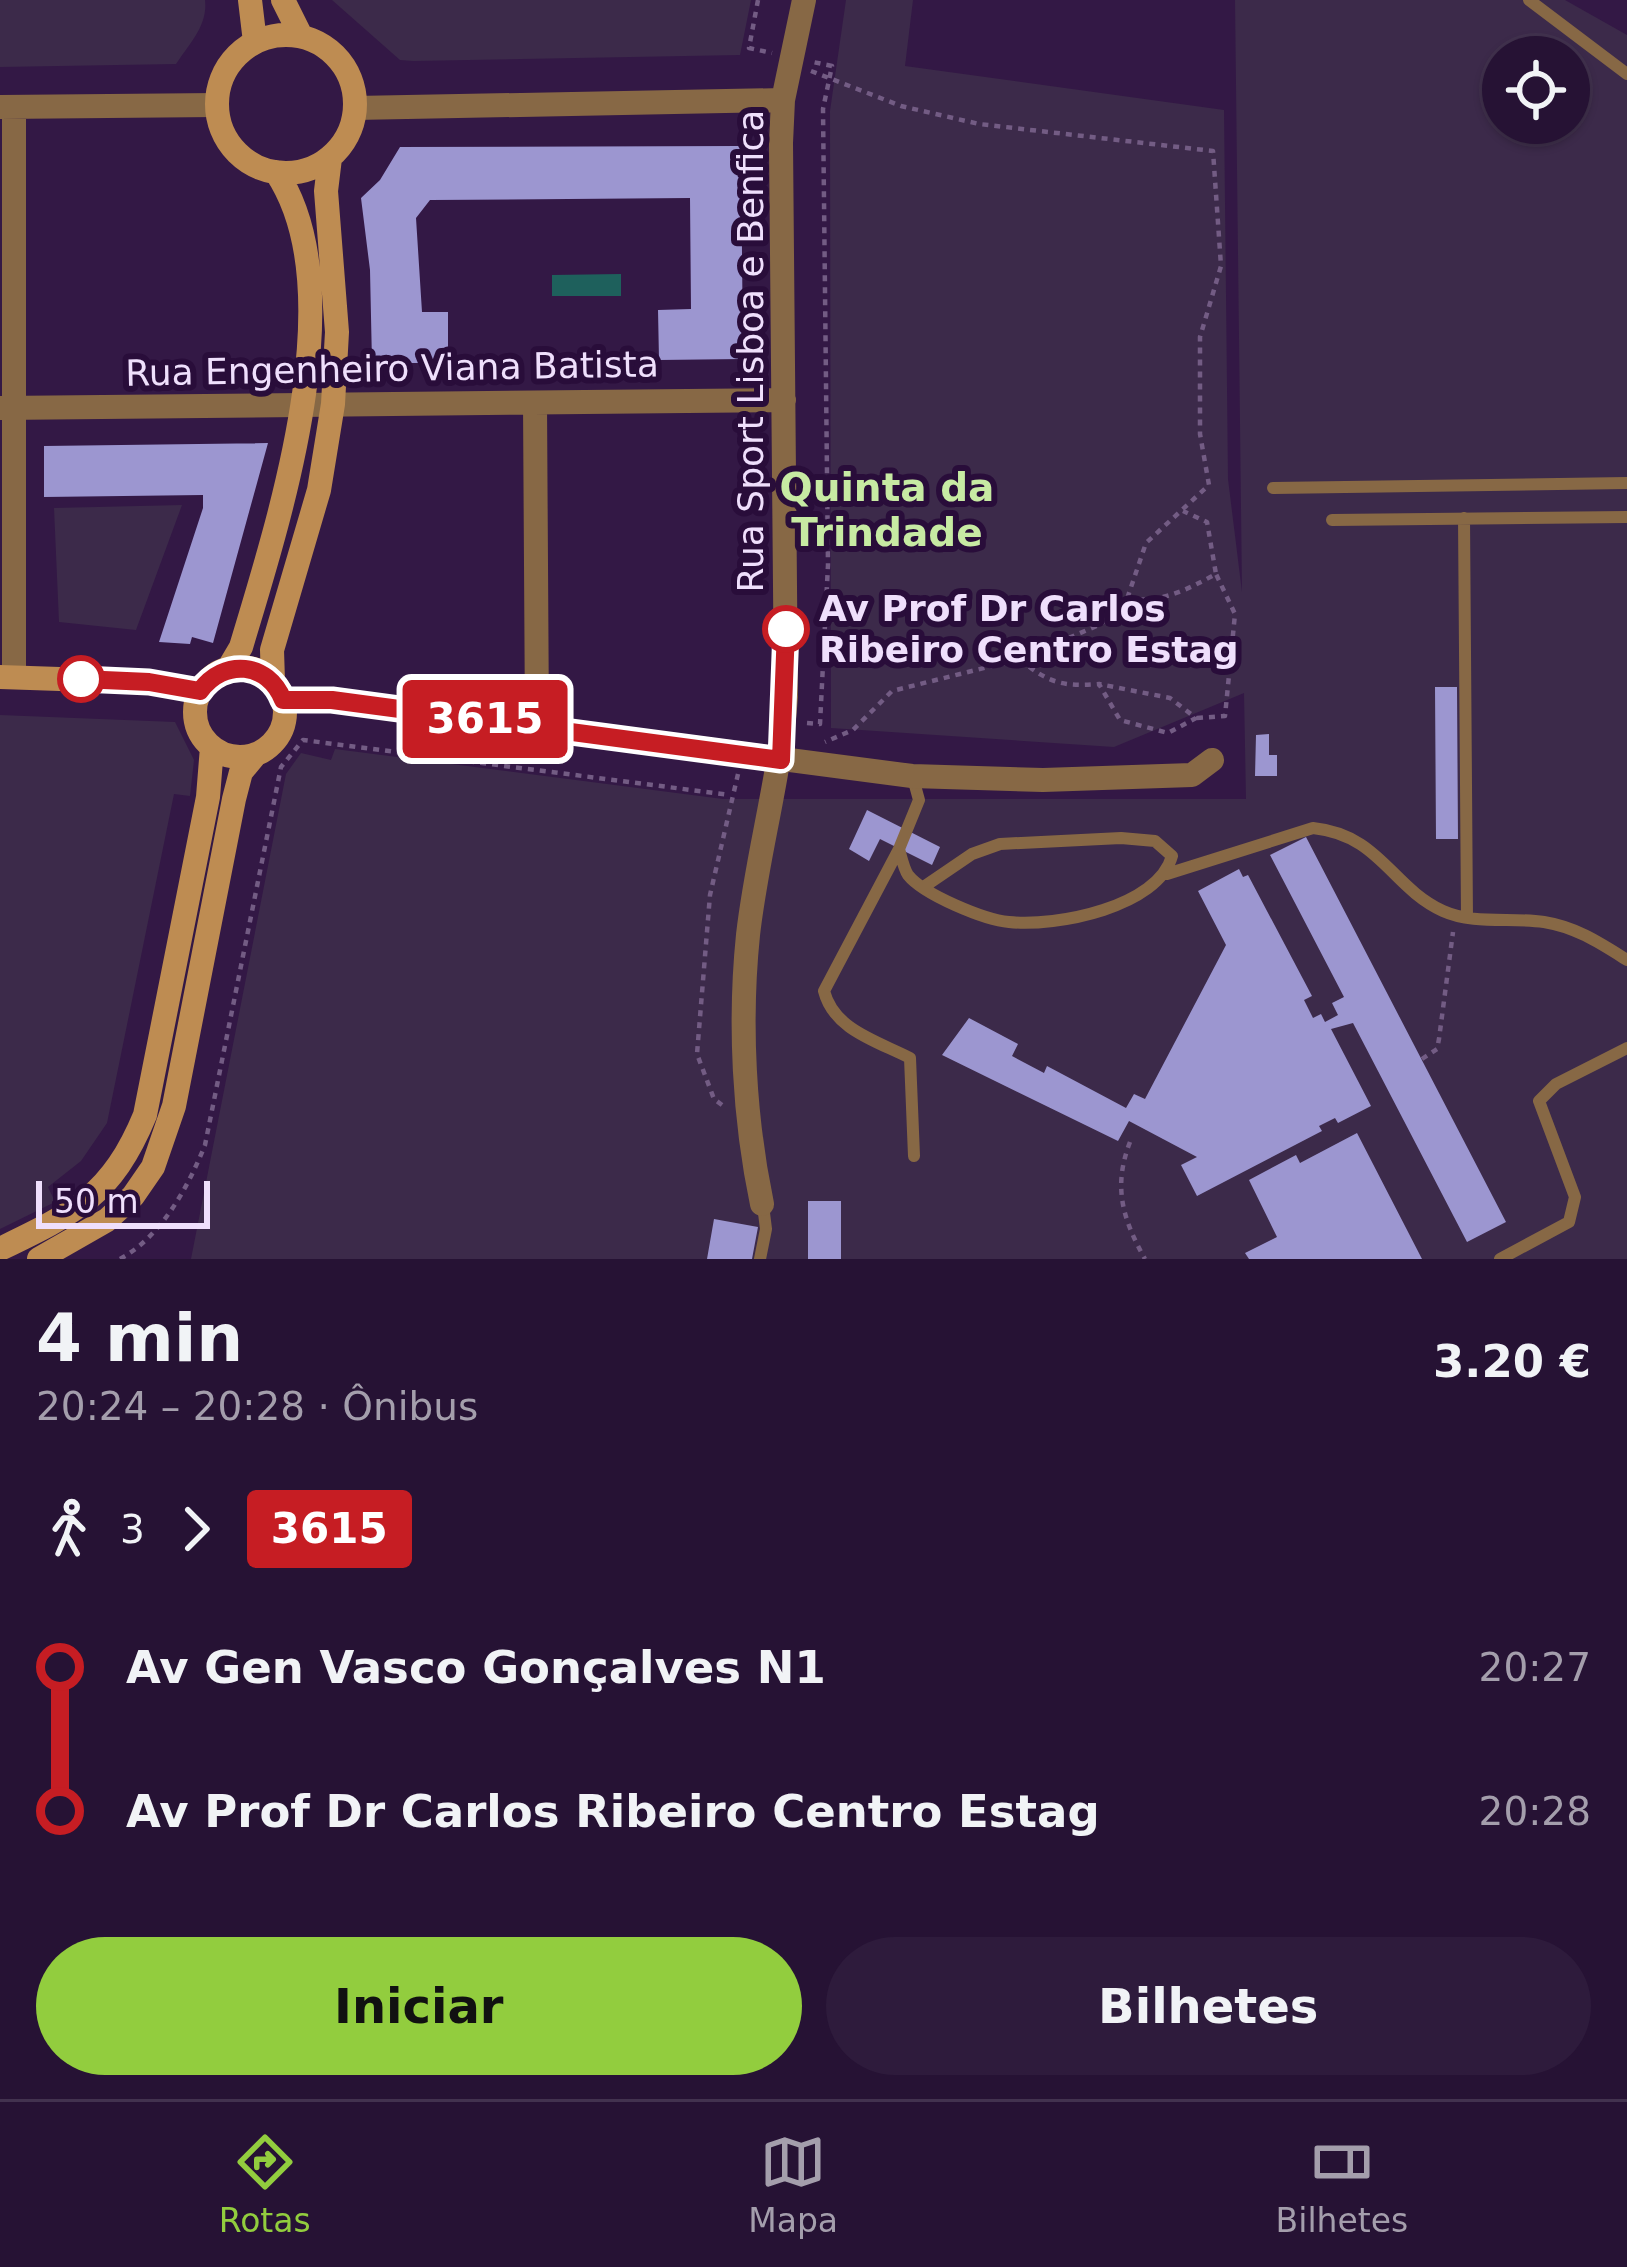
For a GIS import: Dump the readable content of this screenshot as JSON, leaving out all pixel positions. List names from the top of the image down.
{
  "streets": {
    "street": ["Rua Sport Lisboa e Benfica", "Rua Engenheiro Viana Batista"]
  },
  "crossings": [
    ["Rua Sport Lisboa e Benfica", "Rua Engenheiro Viana Batista"]
  ],
  "districts": ["Quinta da Trindade"],
  "places": ["Av Prof Dr Carlos Ribeiro Centro Estag"],
  "lines": ["bus line 3615"],
  "scale_bar": "50 m",
  "page": {
    "on_map": "3615",
    "scale": "50 m",
    "heading": ["4 min", "20:24 – 20:28 · Ônibus", "3.20 €"],
    "legs": ["3", "3615"],
    "list": [
      {
        "name": "Av Gen Vasco Gonçalves N1",
        "value": "20:27"
      },
      {
        "name": "Av Prof Dr Carlos Ribeiro Centro Estag",
        "value": "20:28"
      }
    ],
    "buttons": ["Iniciar", "Bilhetes"],
    "tabs": ["Rotas", "Mapa", "Bilhetes"]
  }
}
